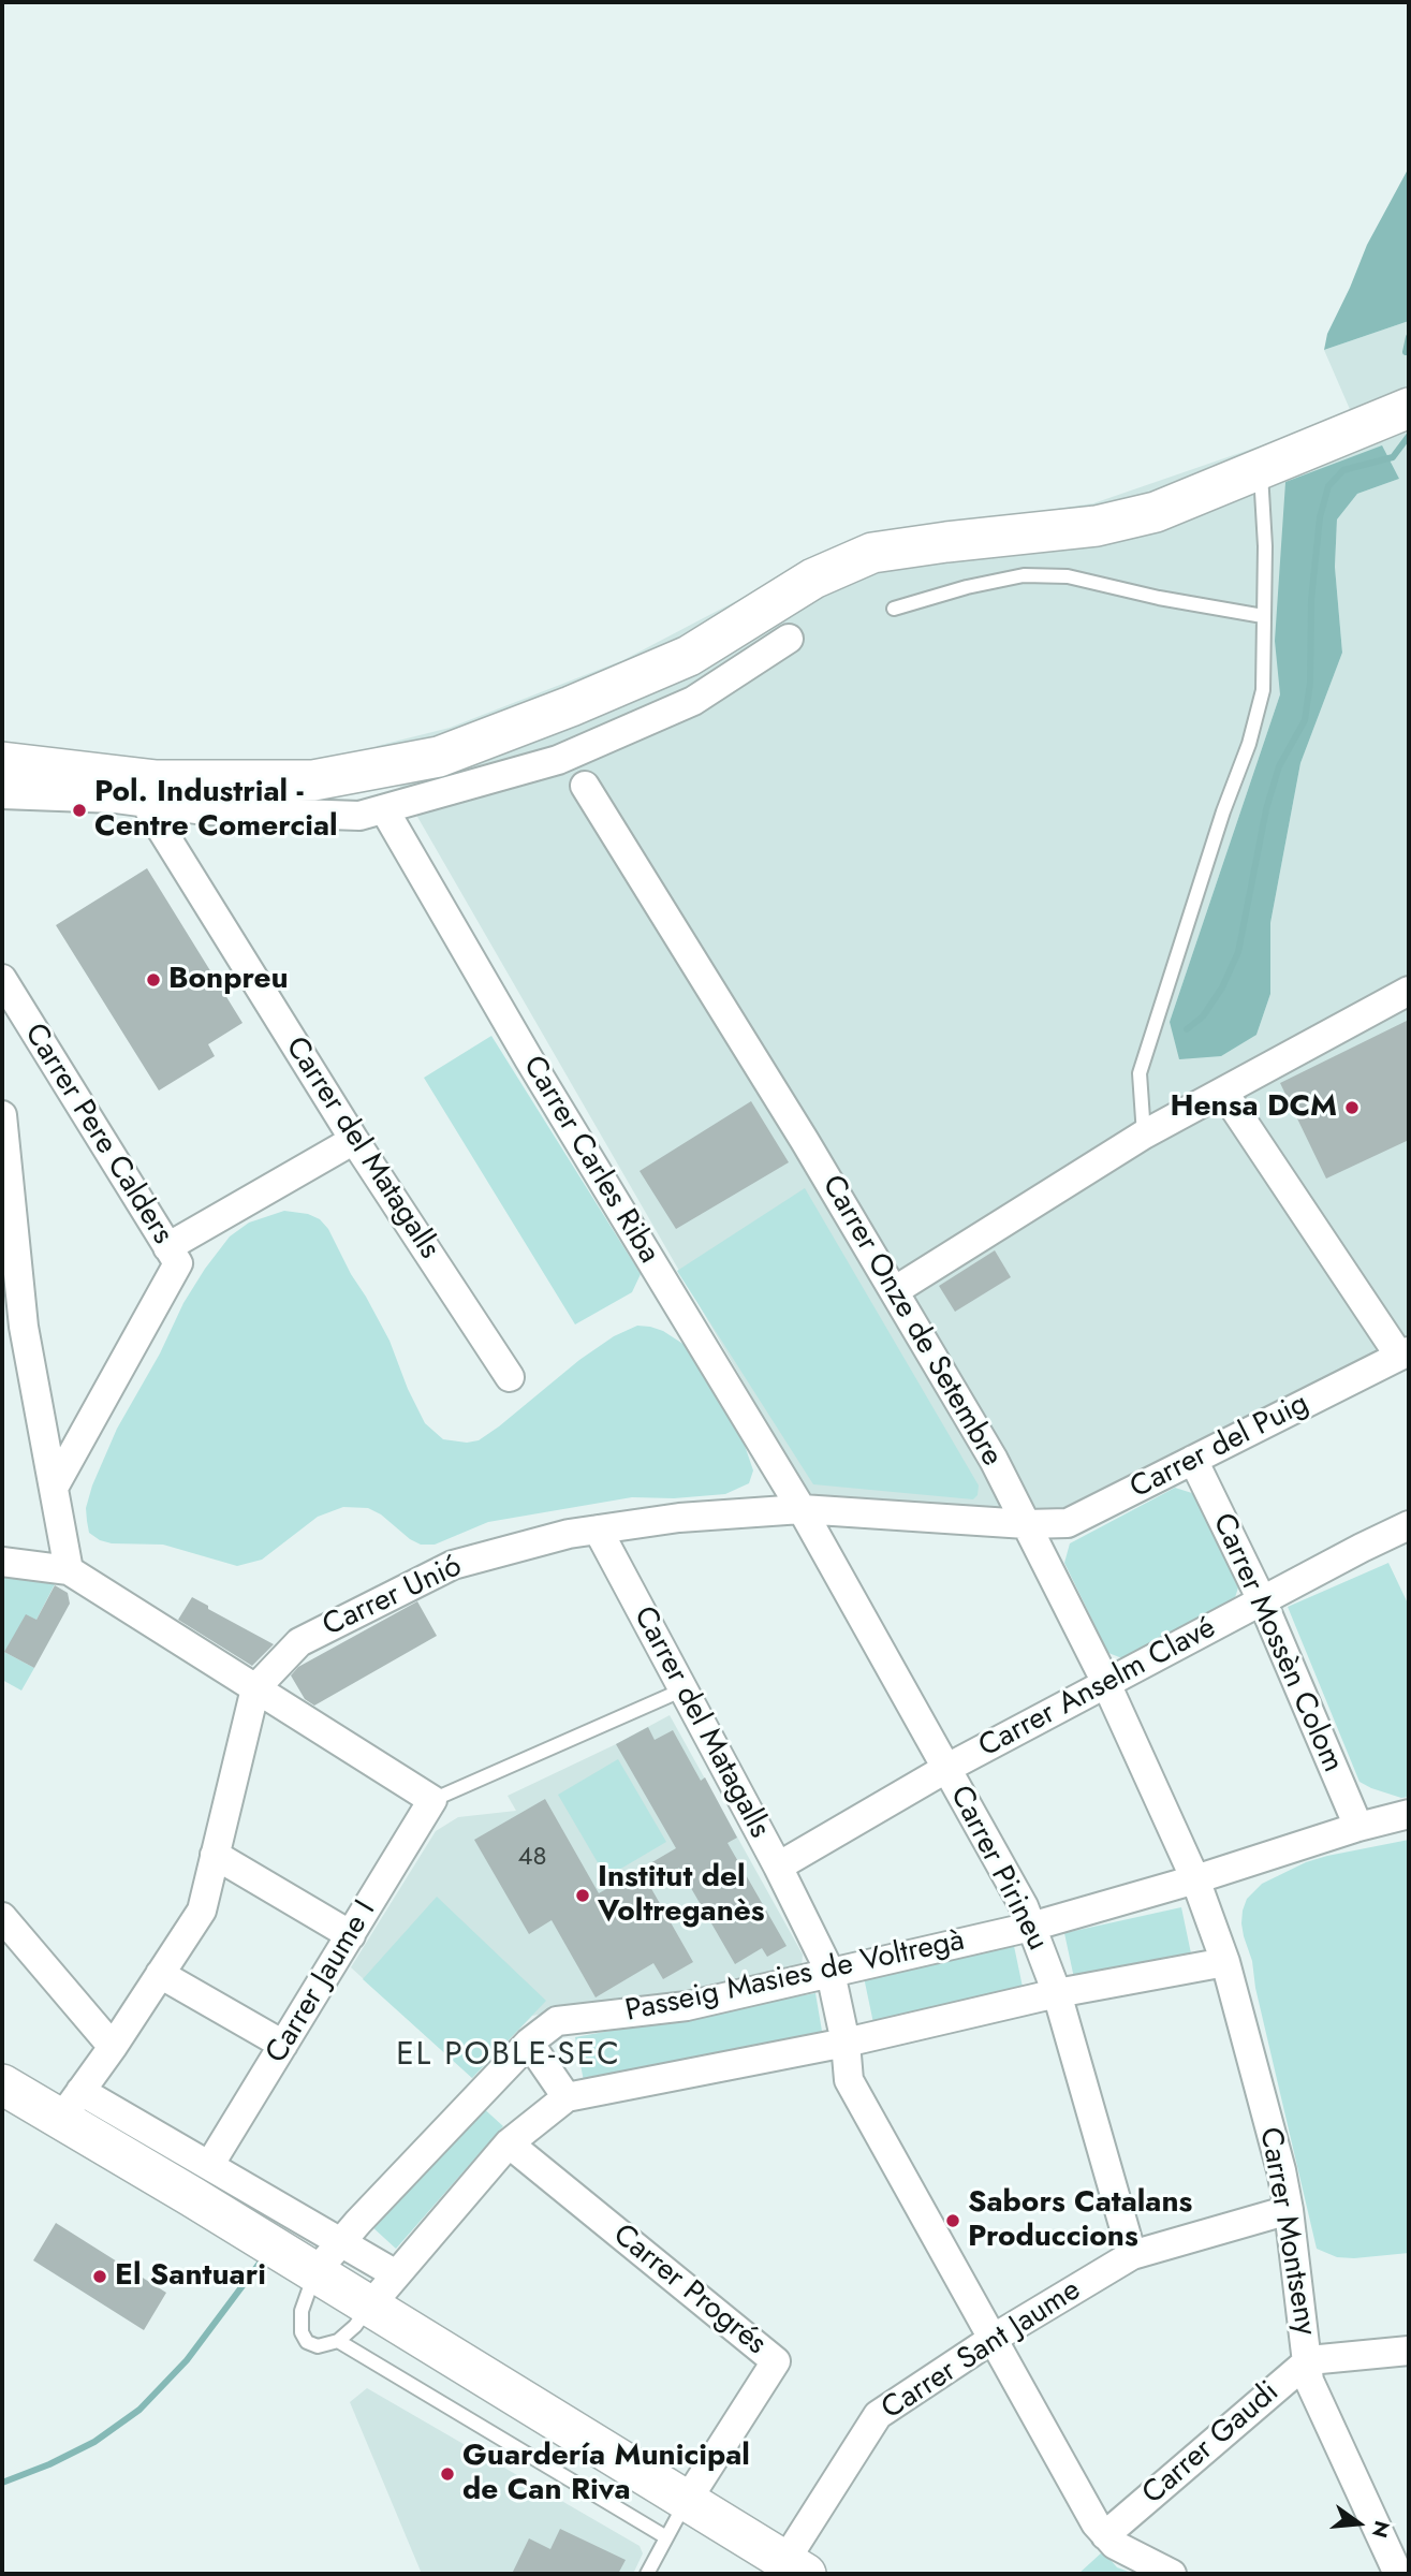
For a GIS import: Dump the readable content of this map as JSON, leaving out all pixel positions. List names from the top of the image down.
{
  "streets": {
    "street": [
      "Carrer Pere Calders",
      "Carrer del Matagalls",
      "Carrer Carles Riba",
      "Carrer Onze de Setembre",
      "Carrer del Puig",
      "Carrer Unió",
      "Carrer Mossèn Colom",
      "Carrer Anselm Clavé",
      "Carrer Pirineu",
      "Passeig Masies de Voltregà",
      "Carrer Jaume I",
      "Carrer Montseny",
      "Carrer Progrés",
      "Carrer Sant Jaume",
      "Carrer Gaudi"
    ]
  },
  "crossings": [
    ["Carrer del Matagalls", "Carrer Unió"],
    ["Carrer del Matagalls", "Carrer Anselm Clavé"],
    ["Carrer del Matagalls", "Passeig Masies de Voltregà"],
    ["Carrer del Matagalls", "Carrer Sant Jaume"],
    ["Carrer del Matagalls", "Carrer Gaudi"],
    ["Carrer Carles Riba", "Carrer Unió"],
    ["Carrer Carles Riba", "Carrer Pirineu"],
    ["Carrer Onze de Setembre", "Carrer del Puig"],
    ["Carrer Onze de Setembre", "Carrer Unió"],
    ["Carrer Onze de Setembre", "Carrer Anselm Clavé"],
    ["Carrer Onze de Setembre", "Passeig Masies de Voltregà"],
    ["Carrer Onze de Setembre", "Carrer Montseny"],
    ["Carrer del Puig", "Carrer Unió"],
    ["Carrer del Puig", "Carrer Mossèn Colom"],
    ["Carrer Unió", "Carrer Pirineu"],
    ["Carrer Mossèn Colom", "Carrer Anselm Clavé"],
    ["Carrer Mossèn Colom", "Passeig Masies de Voltregà"],
    ["Carrer Anselm Clavé", "Carrer Pirineu"],
    ["Carrer Pirineu", "Passeig Masies de Voltregà"],
    ["Carrer Pirineu", "Carrer Sant Jaume"],
    ["Passeig Masies de Voltregà", "Carrer Montseny"],
    ["Carrer Montseny", "Carrer Sant Jaume"],
    ["Carrer Montseny", "Carrer Gaudi"]
  ],
  "districts": ["EL POBLE-SEC"],
  "places": [
    "Pol. Industrial - Centre Comercial",
    "Bonpreu",
    "Hensa DCM",
    "Institut del Voltreganès",
    "Sabors Catalans Produccions",
    "El Santuari",
    "Guardería Municipal de Can Riva"
  ],
  "house_numbers": ["48"],
  "north": "right"
}
